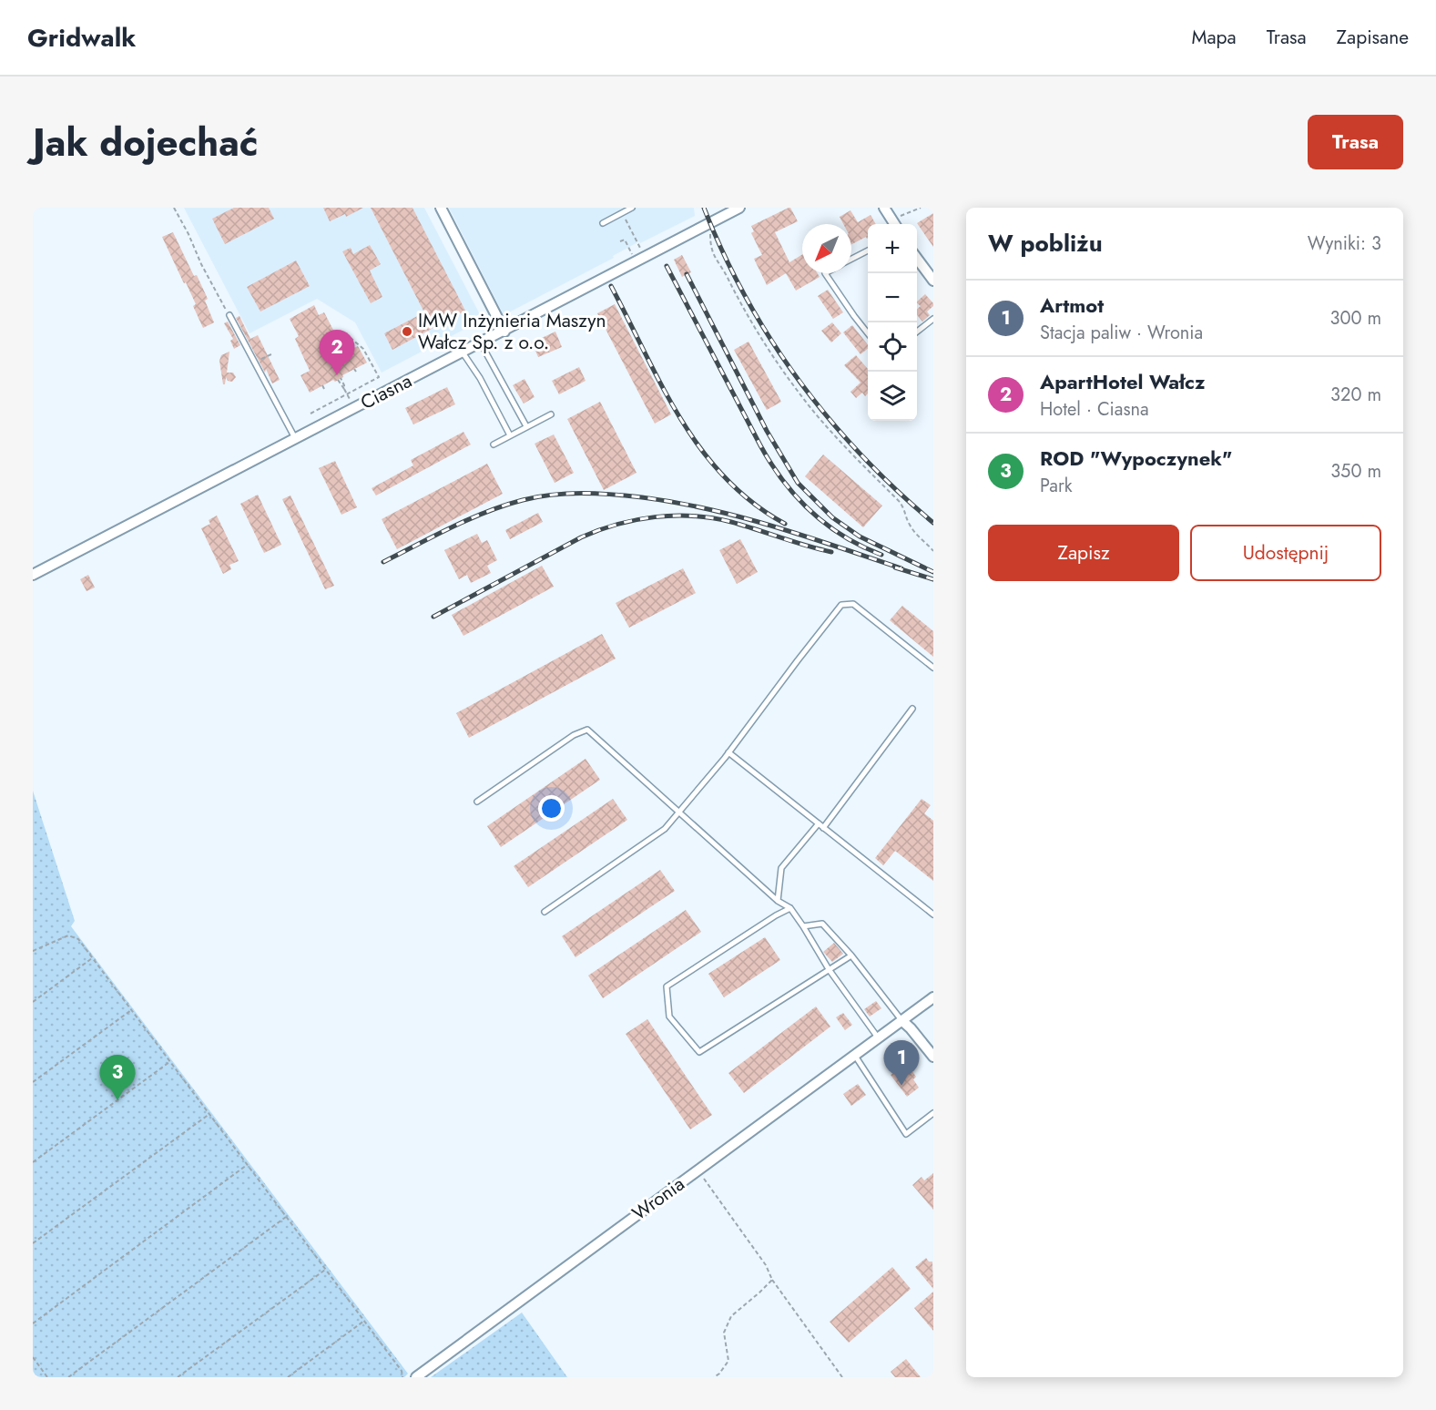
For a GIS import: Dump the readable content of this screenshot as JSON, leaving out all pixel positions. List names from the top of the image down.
{
  "streets": {
    "street": ["Ciasna", "Wronia"]
  },
  "places": ["IMW Inżynieria Maszyn Wałcz Sp. z o.o."],
  "north": "bottom left",
  "page": {
    "header": "Gridwalk",
    "nav": ["Mapa", "Trasa", "Zapisane"],
    "title": "Jak dojechać",
    "buttons": [
      "Trasa",
      ["Zapisz", "Udostępnij"]
    ],
    "heading": ["W pobliżu", "Wyniki: 3"],
    "map_buttons": ["+", "−"],
    "list": [
      {
        "mark": "1",
        "name": "Artmot",
        "note": "Stacja paliw · Wronia",
        "value": "300 m"
      },
      {
        "mark": "2",
        "name": "ApartHotel Wałcz",
        "note": "Hotel · Ciasna",
        "value": "320 m"
      },
      {
        "mark": "3",
        "name": "ROD \"Wypoczynek\"",
        "note": "Park",
        "value": "350 m"
      }
    ],
    "pins": ["2", "1", "3"]
  }
}
